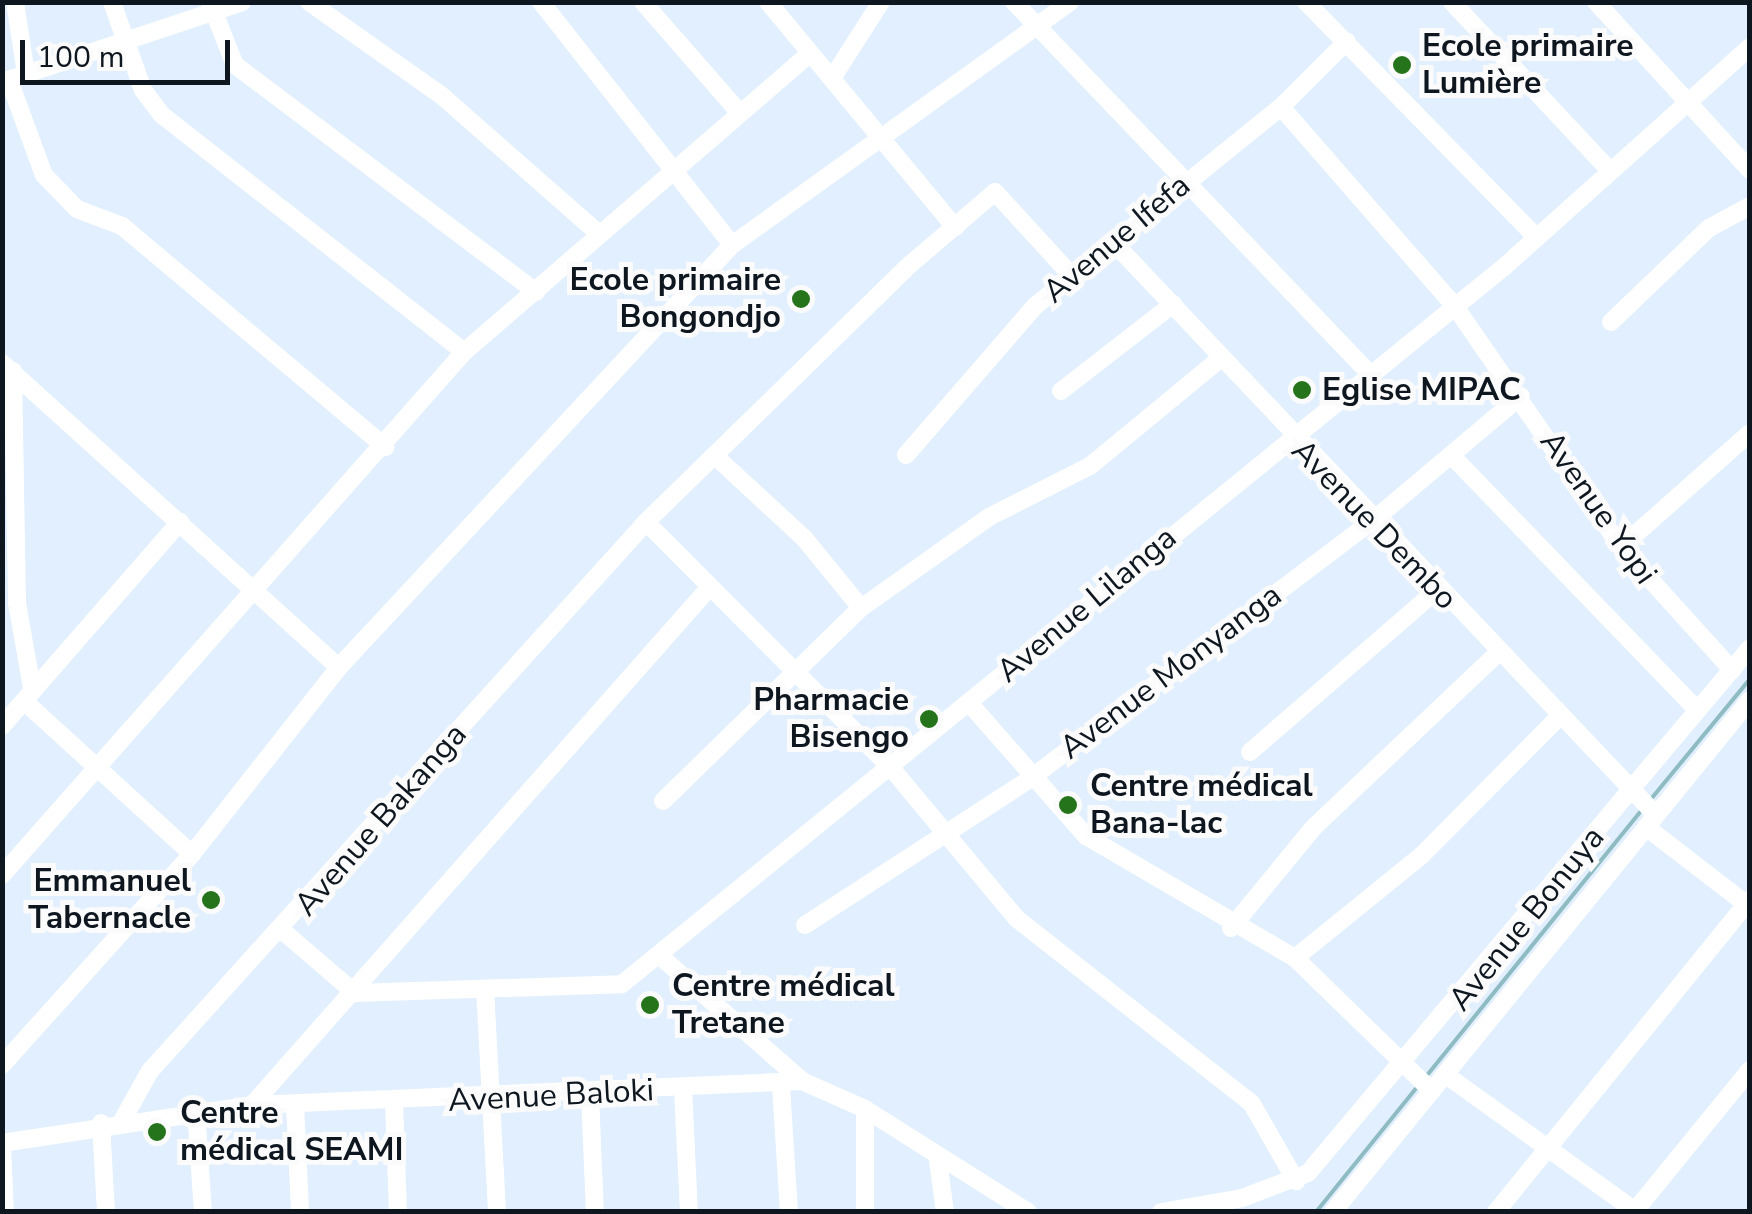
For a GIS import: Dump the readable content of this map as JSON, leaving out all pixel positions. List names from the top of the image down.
{
  "streets": {
    "street": [
      "Avenue Ifefa",
      "Avenue Yopi",
      "Avenue Dembo",
      "Avenue Lilanga",
      "Avenue Monyanga",
      "Avenue Bakanga",
      "Avenue Bonuya",
      "Avenue Baloki"
    ]
  },
  "crossings": [
    ["Avenue Ifefa", "Avenue Yopi"],
    ["Avenue Ifefa", "Avenue Dembo"],
    ["Avenue Ifefa", "Avenue Bakanga"],
    ["Avenue Yopi", "Avenue Lilanga"],
    ["Avenue Yopi", "Avenue Monyanga"],
    ["Avenue Yopi", "Avenue Bonuya"],
    ["Avenue Dembo", "Avenue Lilanga"],
    ["Avenue Dembo", "Avenue Monyanga"],
    ["Avenue Dembo", "Avenue Bonuya"],
    ["Avenue Bakanga", "Avenue Baloki"]
  ],
  "places": [
    "Ecole primaire Lumière",
    "Ecole primaire Bongondjo",
    "Eglise MIPAC",
    "Pharmacie Bisengo",
    "Centre médical Bana-lac",
    "Emmanuel Tabernacle",
    "Centre médical Tretane",
    "Centre médical SEAMI"
  ],
  "scale_bar": "100 m"
}
